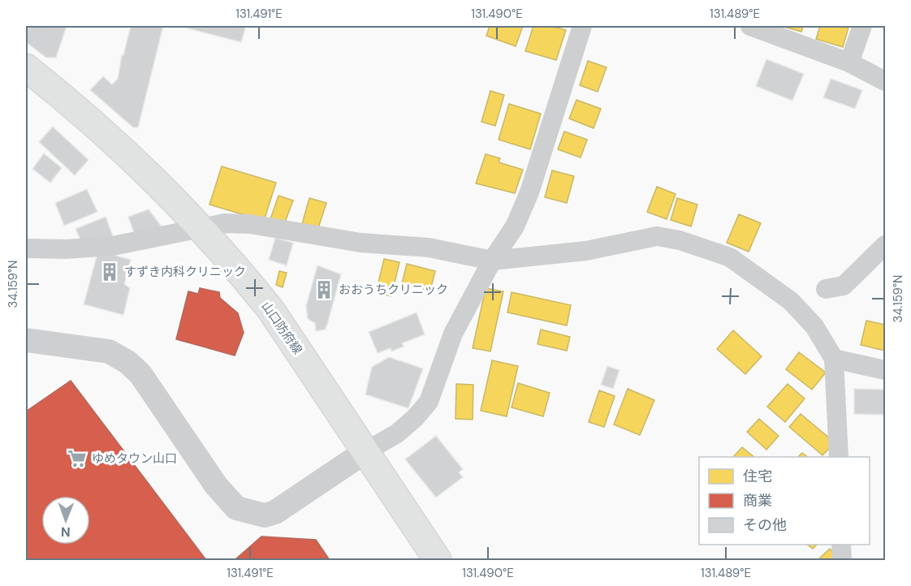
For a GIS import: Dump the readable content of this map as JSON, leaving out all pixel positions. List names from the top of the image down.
{
  "streets": {
    "main road": ["山口防府線"]
  },
  "places": {
    "building": ["すずき内科クリニック", "おおうちクリニック"],
    "supermarket": ["ゆめタウン山口"]
  },
  "legend": ["住宅", "商業", "その他"],
  "north": "bottom",
  "coordinates": [
    "131.491°E",
    "131.490°E",
    "131.489°E",
    "34.159°N"
  ]
}
